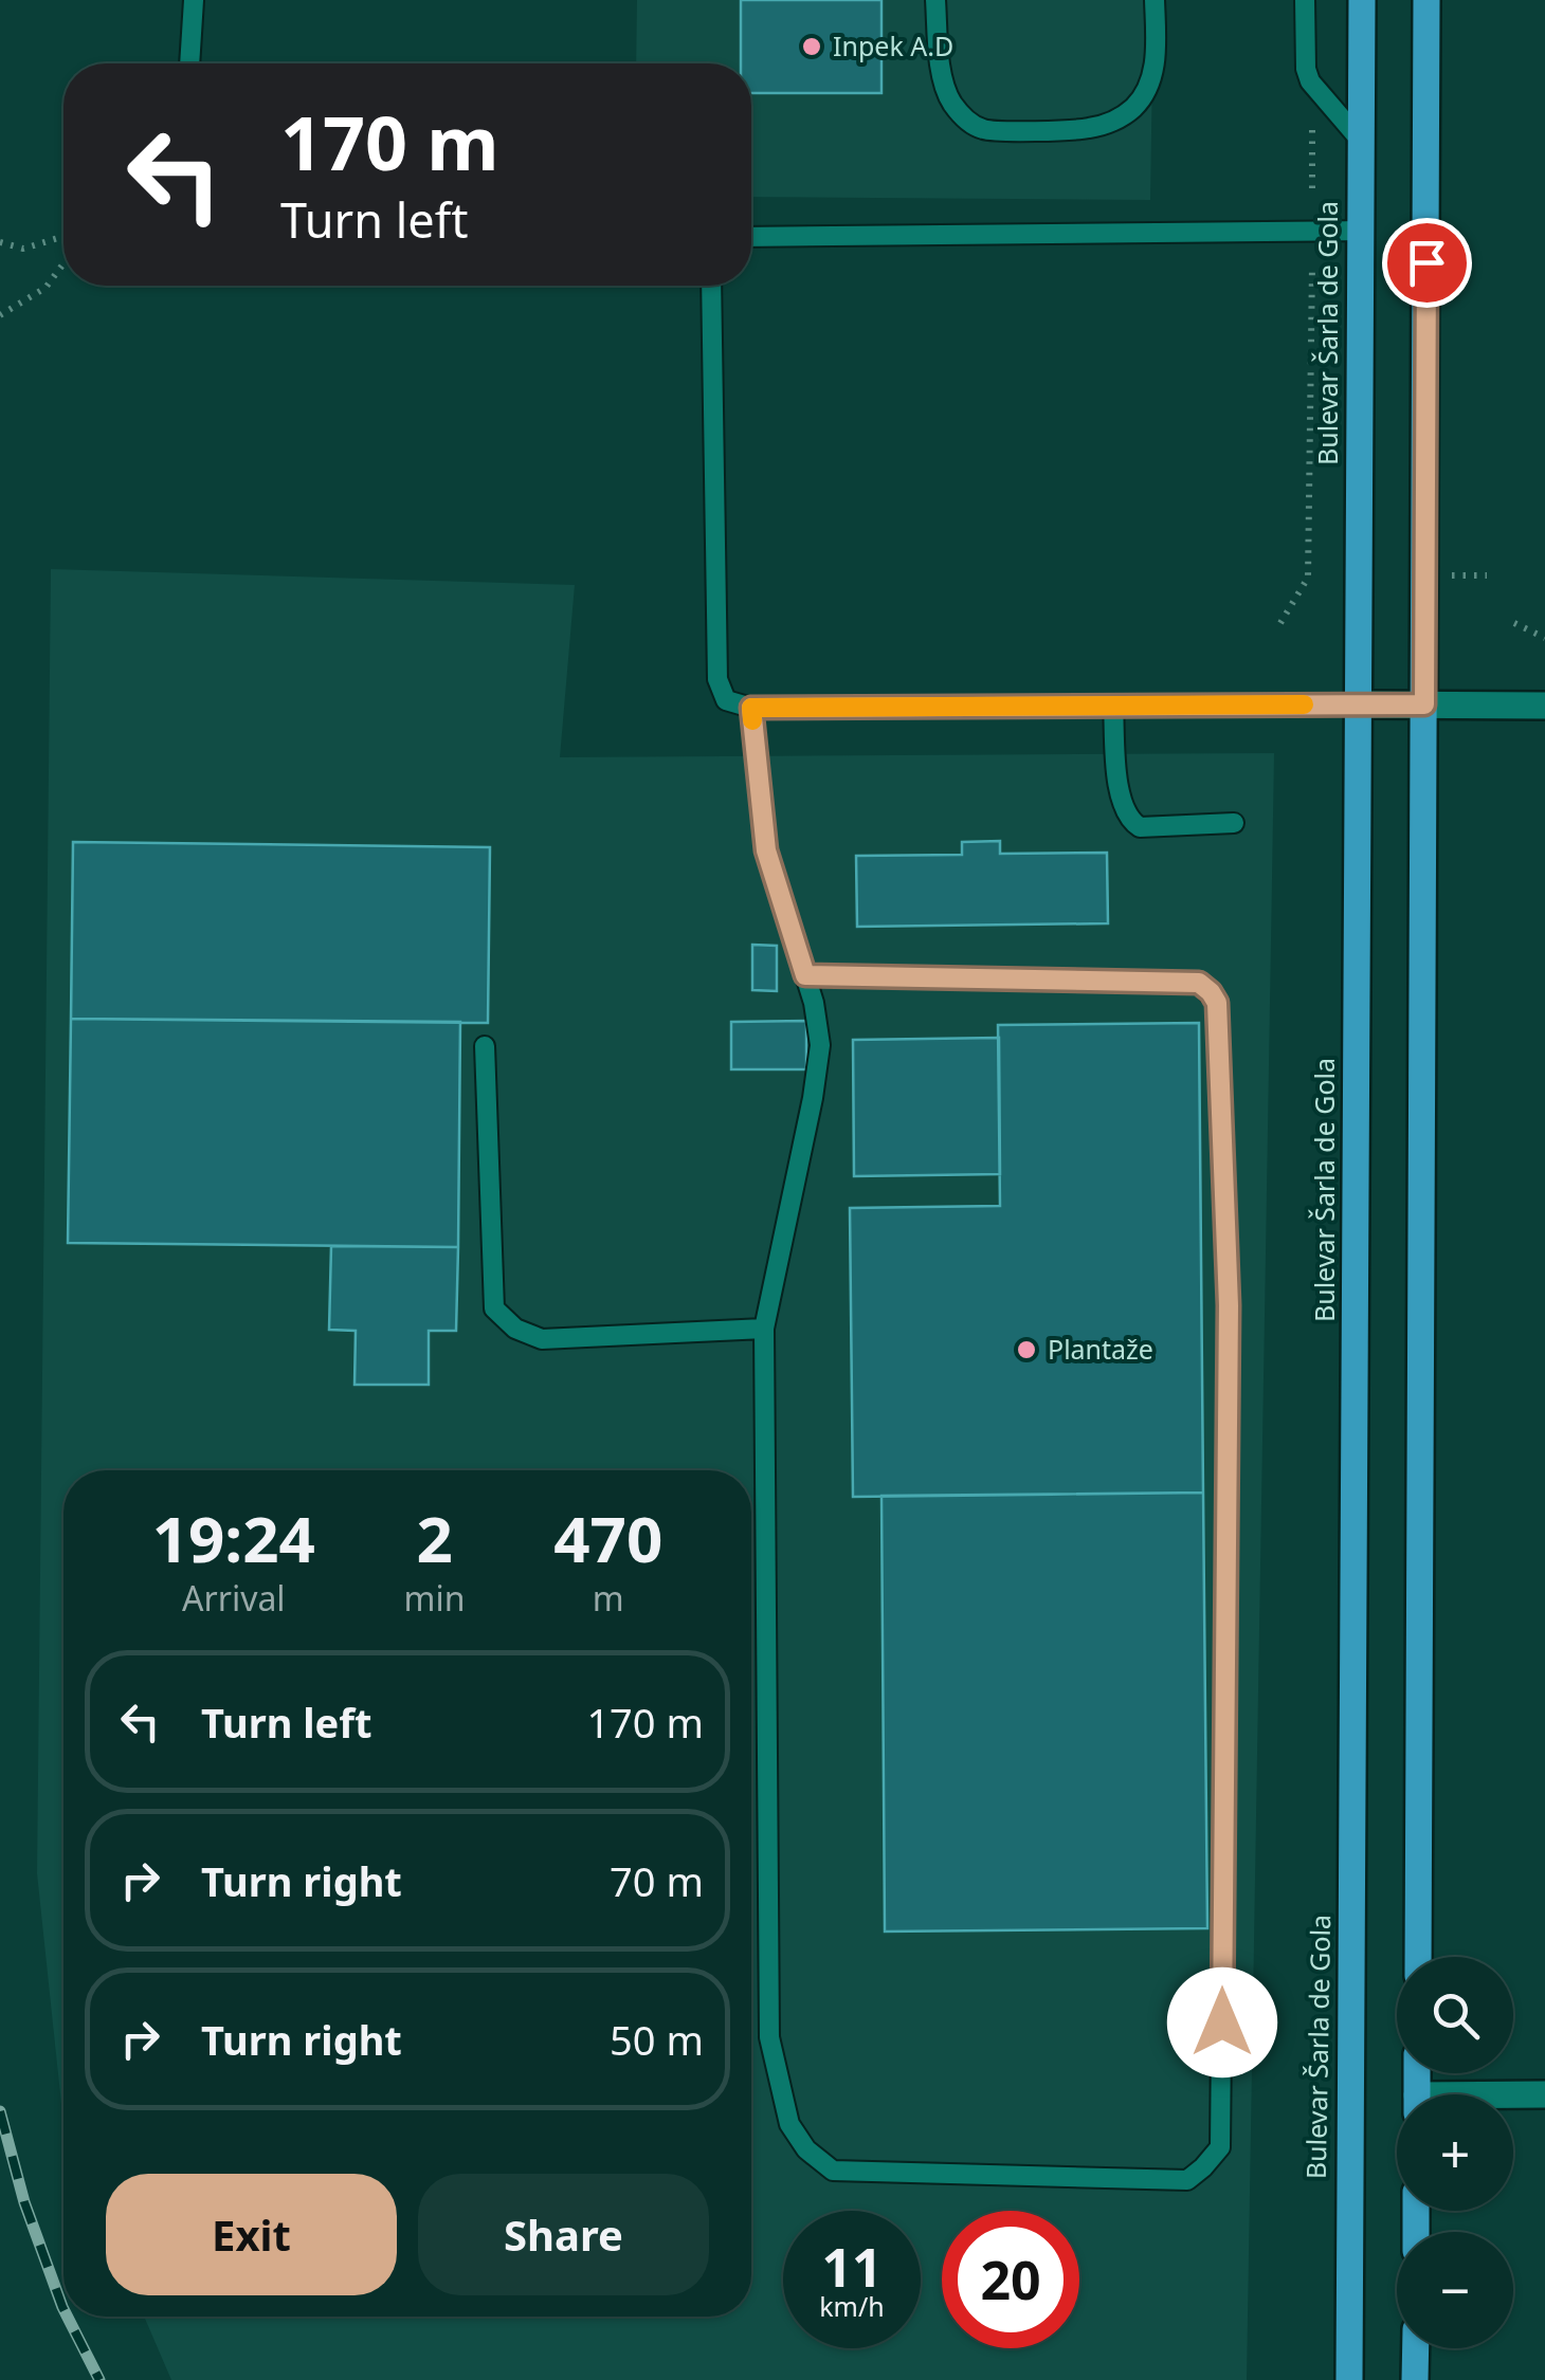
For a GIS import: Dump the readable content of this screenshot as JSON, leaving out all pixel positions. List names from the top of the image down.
{
  "streets": {
    "main road": ["Bulevar Šarla de Gola"]
  },
  "places": ["Inpek A.D", "Plantaže"],
  "page": {
    "turn": ["170 m", "Turn left"],
    "eta": [
      "19:24",
      "Arrival",
      "2",
      "min",
      "470",
      "m"
    ],
    "list": [
      {
        "name": "Turn left",
        "value": "170 m"
      },
      {
        "name": "Turn right",
        "value": "70 m"
      },
      {
        "name": "Turn right",
        "value": "50 m"
      }
    ],
    "map_buttons": ["+", "−"],
    "buttons": ["Exit", "Share"],
    "speed": "11 km/h",
    "limit": "20"
  }
}
